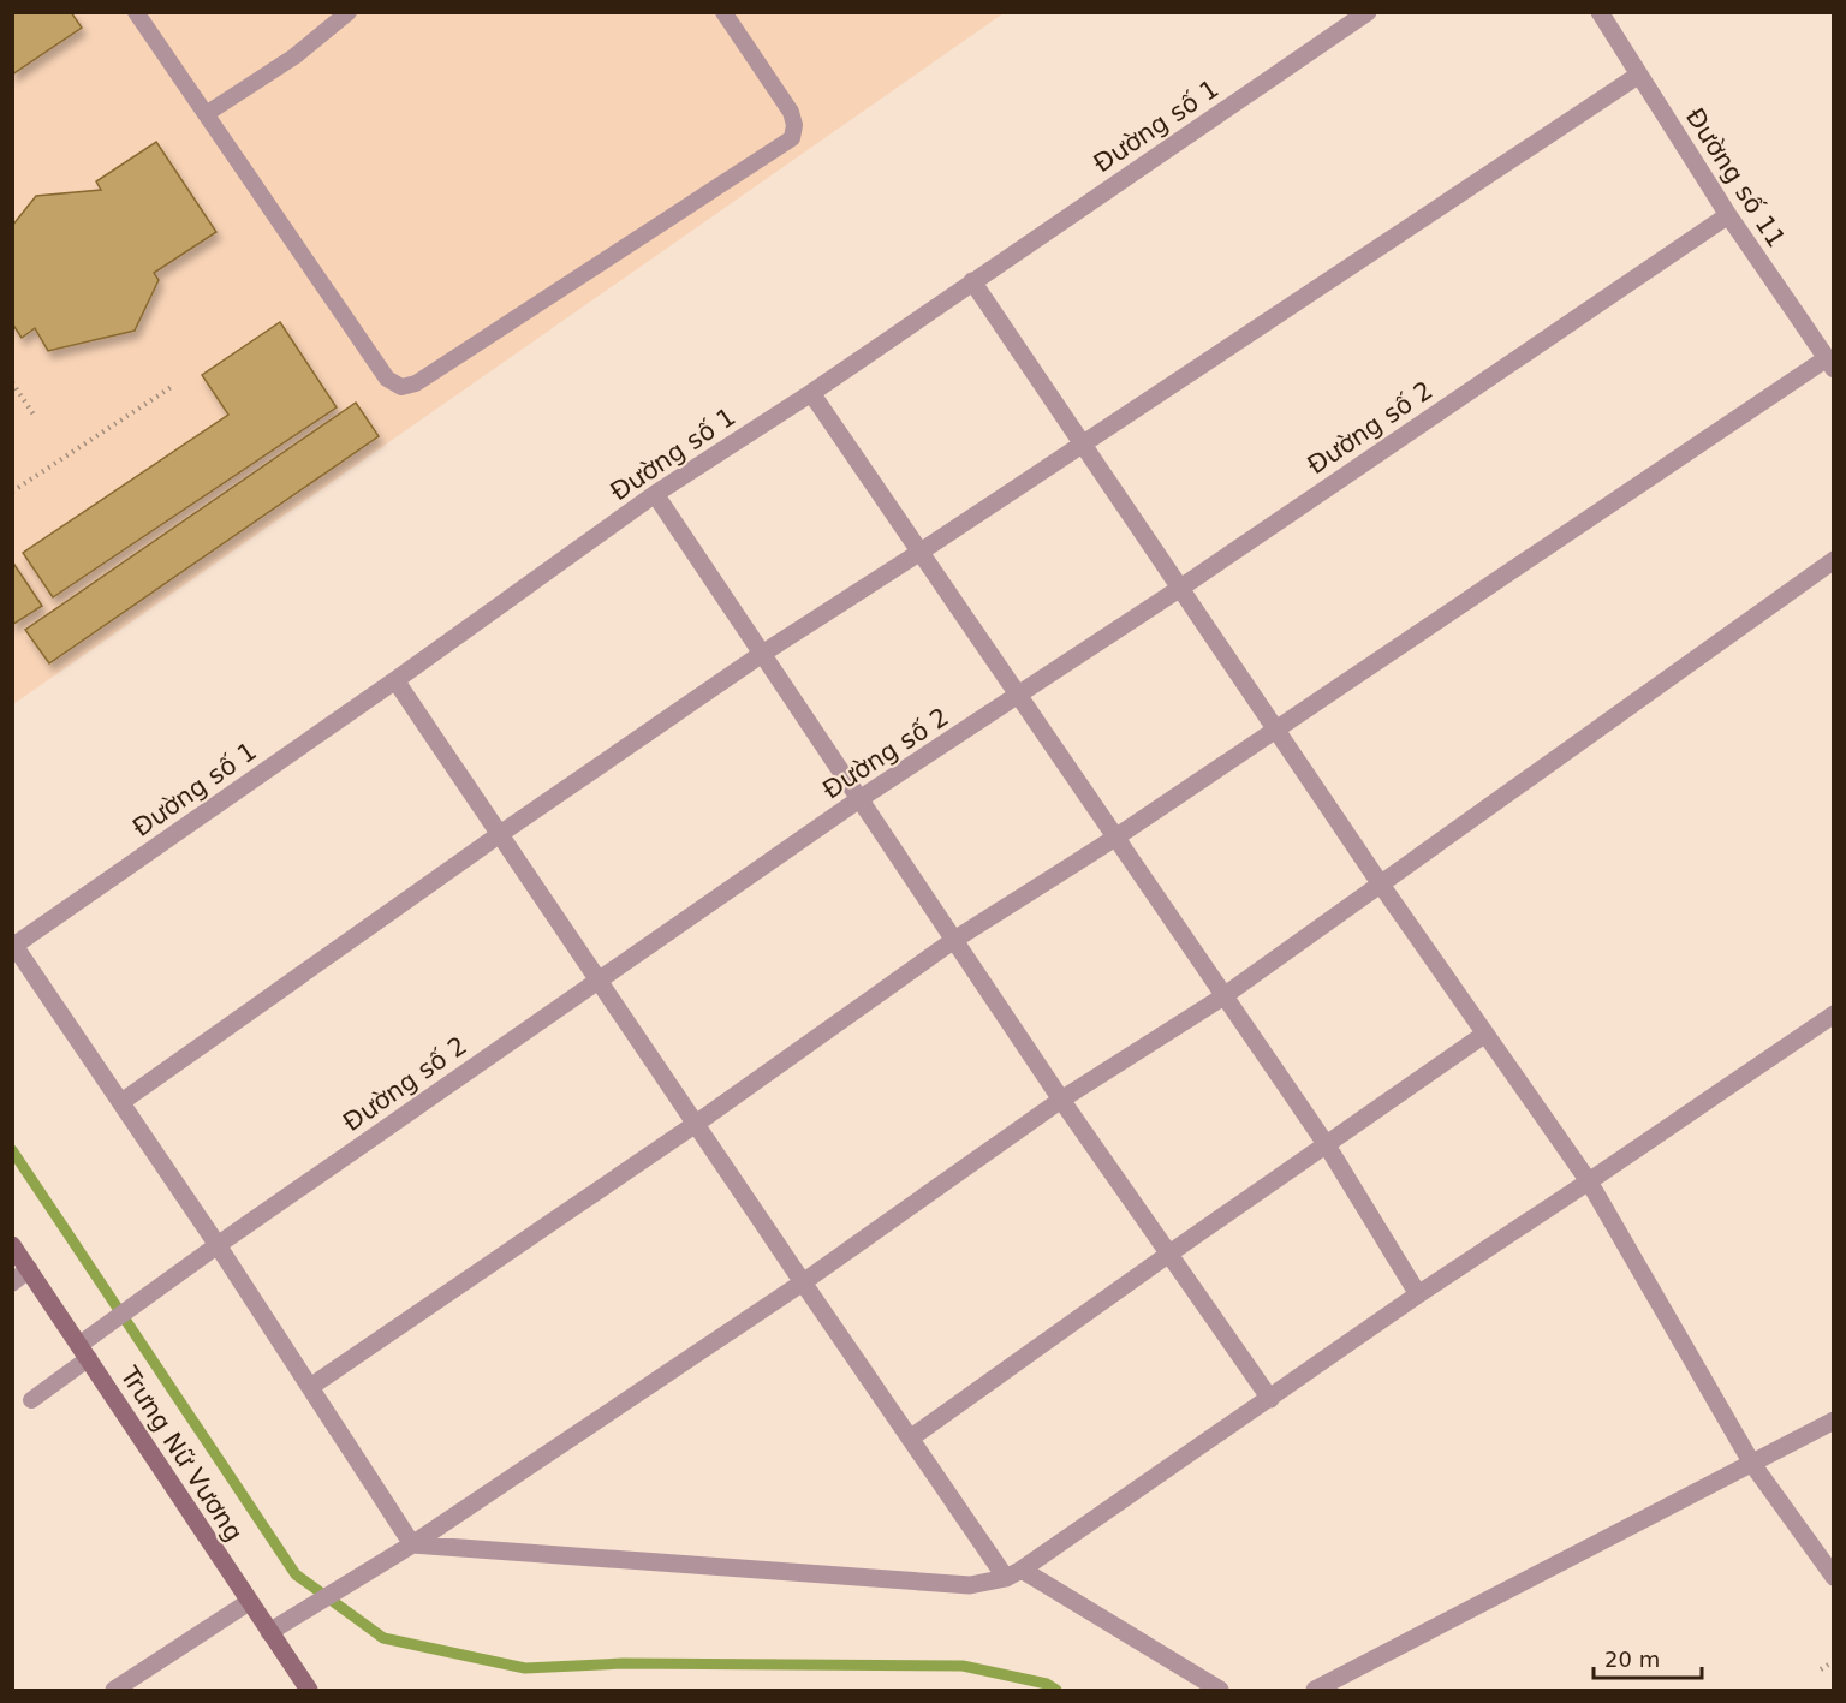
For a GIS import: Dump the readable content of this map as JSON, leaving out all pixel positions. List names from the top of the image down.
{
  "streets": {
    "street": [
      "Đường số 1",
      "Đường số 11",
      "Đường số 2",
      "Trưng Nữ Vương"
    ]
  },
  "crossings": [
    ["Đường số 11", "Đường số 2"],
    ["Đường số 2", "Trưng Nữ Vương"]
  ],
  "scale_bar": "20 m"
}
